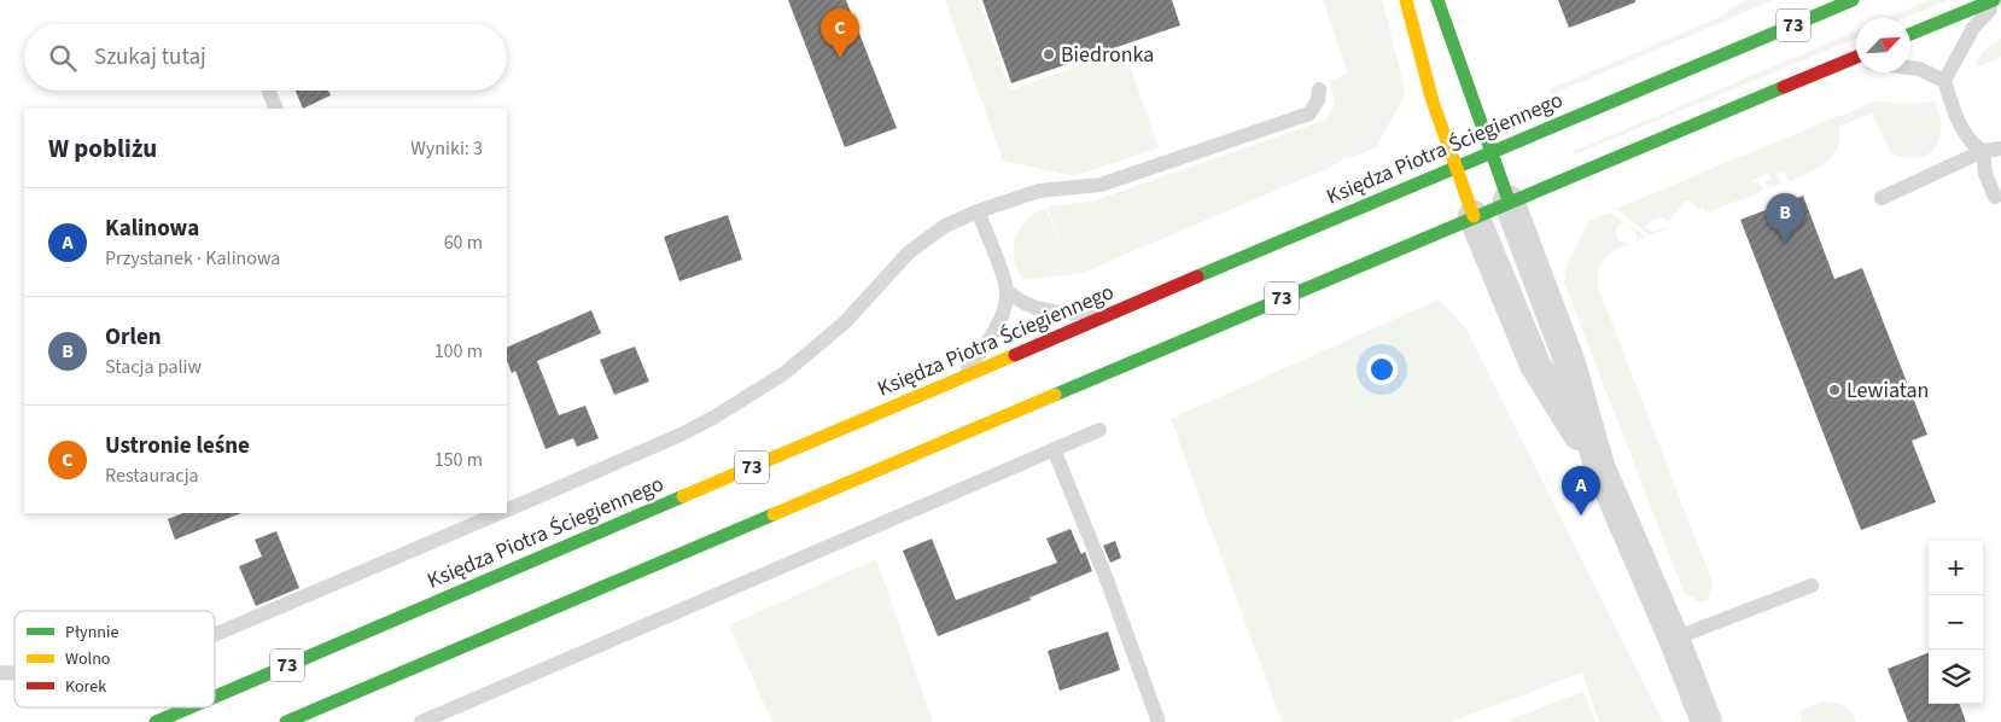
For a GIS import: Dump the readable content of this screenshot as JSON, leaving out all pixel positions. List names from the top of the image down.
{
  "streets": {
    "main road": ["73", "Księdza Piotra Ściegiennego"]
  },
  "places": ["Biedronka", "Lewiatan"],
  "legend": ["Płynnie", "Wolno", "Korek"],
  "north": "top right",
  "page": {
    "pins": ["C", "B", "A"],
    "search": "Szukaj tutaj",
    "heading": ["W pobliżu", "Wyniki: 3"],
    "list": [
      {
        "mark": "A",
        "name": "Kalinowa",
        "note": "Przystanek · Kalinowa",
        "value": "60 m"
      },
      {
        "mark": "B",
        "name": "Orlen",
        "note": "Stacja paliw",
        "value": "100 m"
      },
      {
        "mark": "C",
        "name": "Ustronie leśne",
        "note": "Restauracja",
        "value": "150 m"
      }
    ],
    "map_buttons": ["+", "−"]
  }
}
